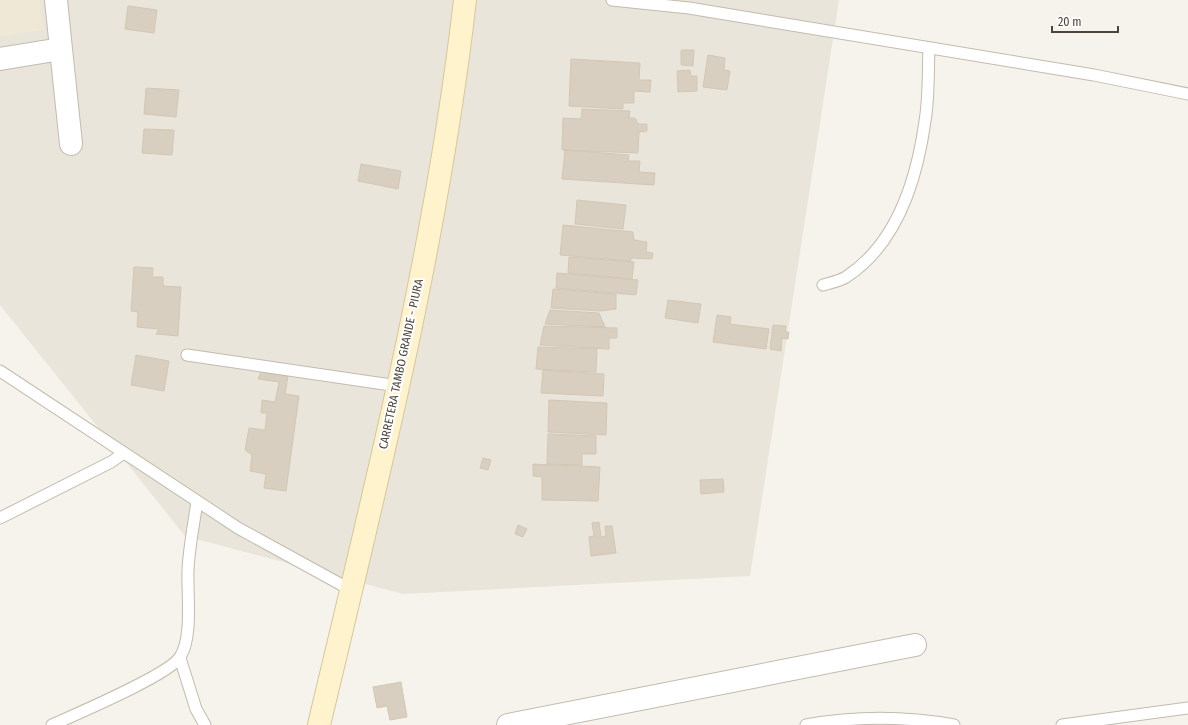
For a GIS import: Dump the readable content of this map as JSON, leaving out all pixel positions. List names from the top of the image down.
{
  "streets": {
    "main road": ["CARRETERA TAMBO GRANDE - PIURA"]
  },
  "scale_bar": "20 m"
}
